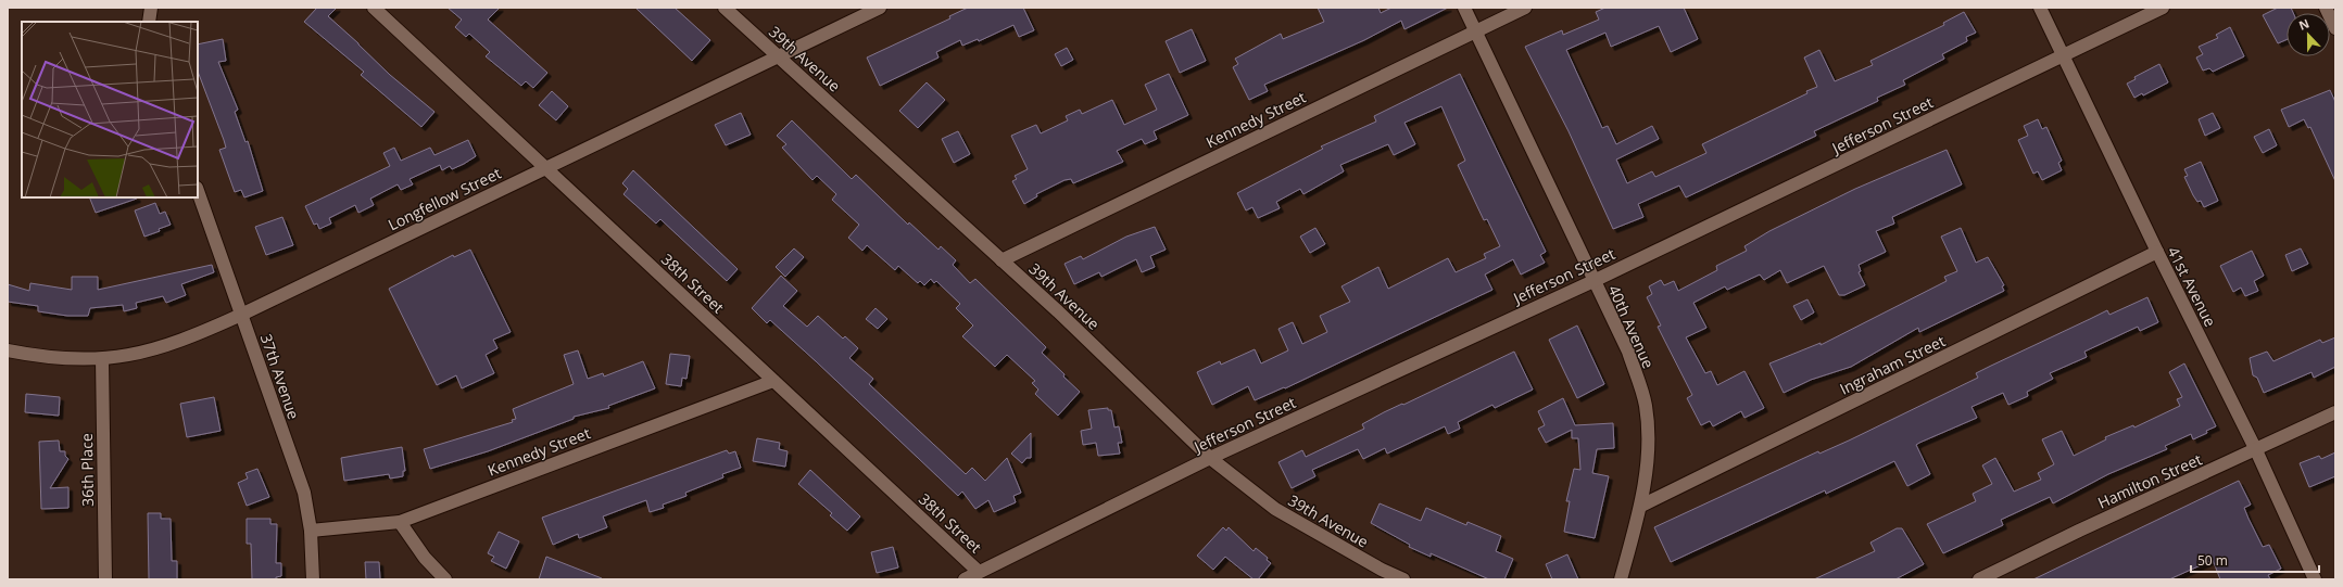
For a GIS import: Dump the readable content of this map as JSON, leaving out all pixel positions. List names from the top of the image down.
{
  "streets": {
    "street": [
      "39th Avenue",
      "Kennedy Street",
      "Jefferson Street",
      "Longfellow Street",
      "38th Street",
      "41st Avenue",
      "40th Avenue",
      "Ingraham Street",
      "37th Avenue",
      "36th Place",
      "Hamilton Street"
    ]
  },
  "crossings": [
    ["39th Avenue", "Kennedy Street"],
    ["39th Avenue", "Jefferson Street"],
    ["39th Avenue", "Longfellow Street"],
    ["Kennedy Street", "38th Street"],
    ["Kennedy Street", "40th Avenue"],
    ["Kennedy Street", "37th Avenue"],
    ["Jefferson Street", "38th Street"],
    ["Jefferson Street", "41st Avenue"],
    ["Jefferson Street", "40th Avenue"],
    ["Longfellow Street", "38th Street"],
    ["Longfellow Street", "37th Avenue"],
    ["Longfellow Street", "36th Place"],
    ["41st Avenue", "Ingraham Street"],
    ["41st Avenue", "Hamilton Street"],
    ["40th Avenue", "Ingraham Street"]
  ],
  "scale_bar": "50 m",
  "north": "top"
}
